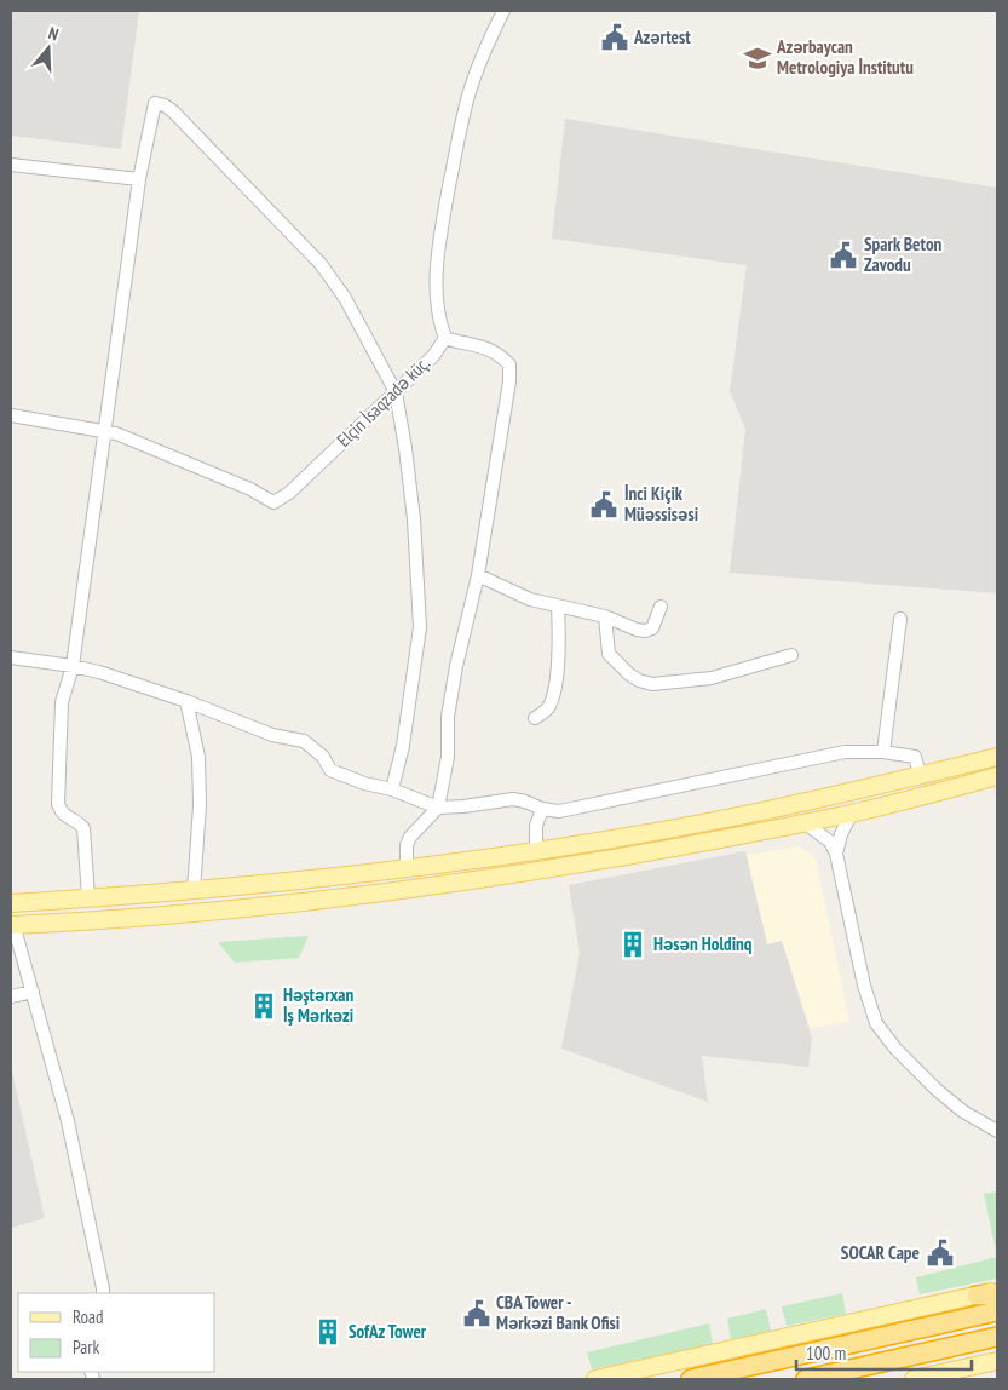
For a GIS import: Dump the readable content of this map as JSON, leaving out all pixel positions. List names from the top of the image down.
{
  "streets": {
    "street": ["Elçin İsaqzadə küç."]
  },
  "places": {
    "public building": [
      "Azərtest",
      "Spark Beton Zavodu",
      "İnci Kiçik Müəssisəsi",
      "SOCAR Cape",
      "CBA Tower - Mərkəzi Bank Ofisi"
    ],
    "school or university": ["Azərbaycan Metrologiya İnstitutu"],
    "building": ["Həsən Holdinq", "Həştərxan İş Mərkəzi", "SofAz Tower"]
  },
  "legend": ["Road", "Park"],
  "scale_bar": "100 m",
  "north": "top"
}
